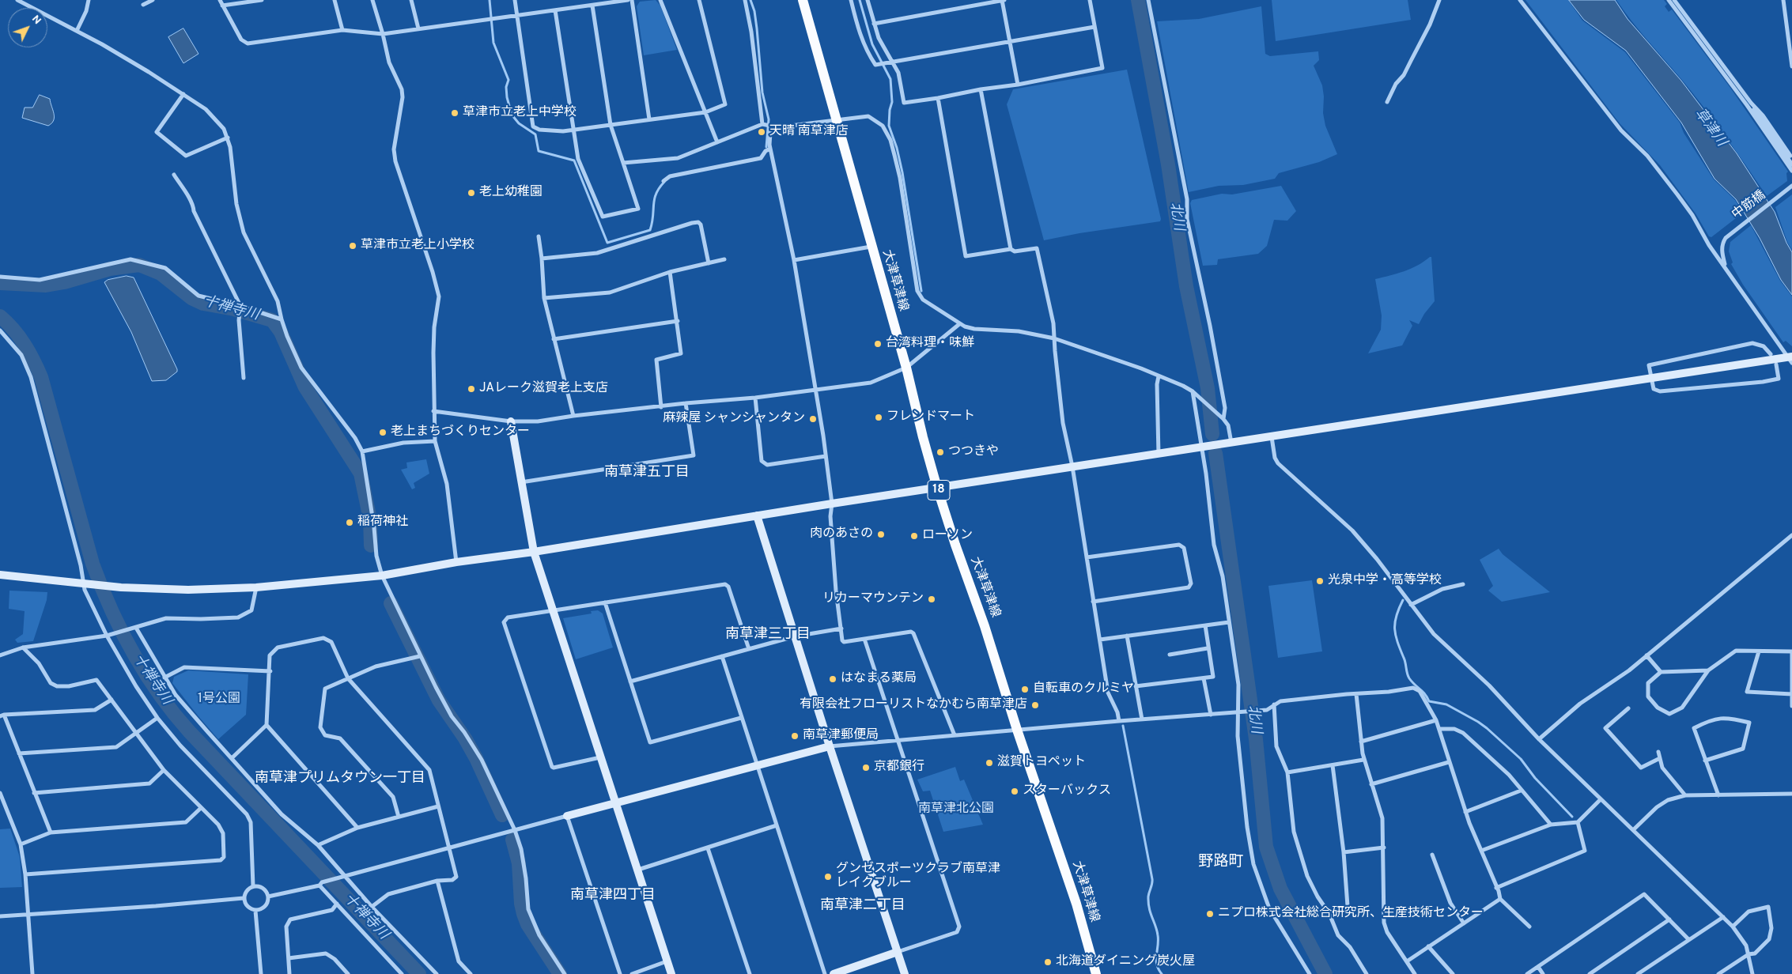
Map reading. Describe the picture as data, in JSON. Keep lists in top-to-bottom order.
{
  "streets": {
    "main road": ["大津草津線", "18"],
    "street": ["中筋橋"]
  },
  "districts": [
    "南草津五丁目",
    "南草津三丁目",
    "南草津プリムタウン一丁目",
    "野路町",
    "南草津四丁目",
    "南草津二丁目"
  ],
  "water": ["草津川", "北川", "十禅寺川"],
  "parks": ["1号公園", "南草津北公園"],
  "places": [
    "草津市立老上中学校",
    "天晴 南草津店",
    "老上幼稚園",
    "草津市立老上小学校",
    "台湾料理・味鮮",
    "JAレーク滋賀老上支店",
    "フレンドマート",
    "麻辣屋 シャンシャンタン",
    "老上まちづくりセンター",
    "つつきや",
    "稲荷神社",
    "肉のあさの",
    "ローソン",
    "光泉中学・高等学校",
    "リカーマウンテン",
    "はなまる薬局",
    "自転車のクルミヤ",
    "有限会社フローリストなかむら南草津店",
    "南草津郵便局",
    "滋賀トヨペット",
    "京都銀行",
    "スターバックス",
    "グンゼスポーツクラブ南草津 レイクブルー",
    "ニプロ株式会社総合研究所、生産技術センター",
    "北海道ダイニング炭火屋"
  ],
  "north": "top right"
}
